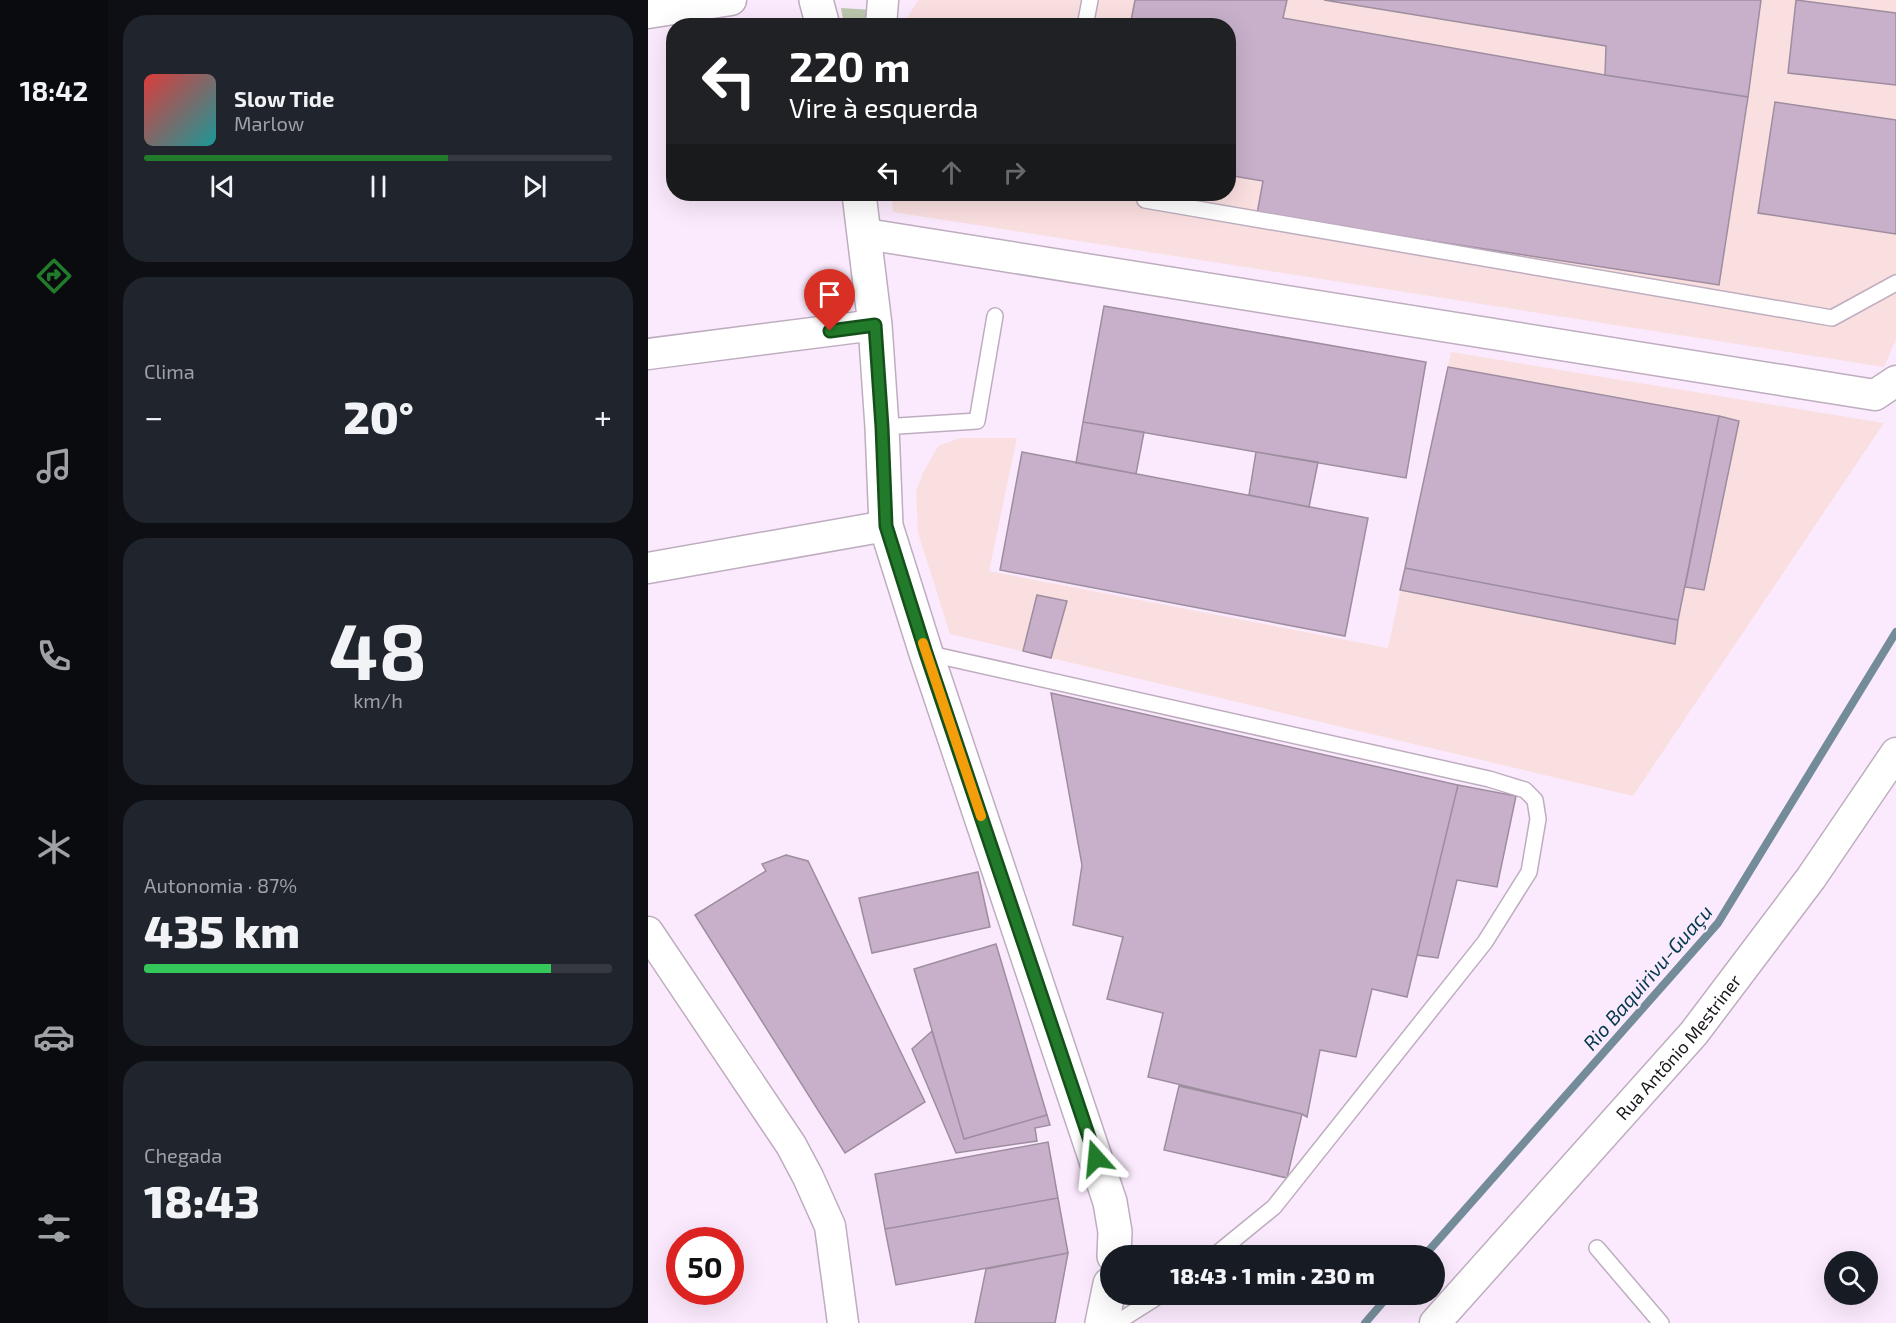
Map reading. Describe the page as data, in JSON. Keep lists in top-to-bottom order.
{
  "streets": {
    "street": ["Rua Antônio Mestriner"]
  },
  "water": ["Rio Baquirivu-Guaçu"],
  "page": {
    "tabs": "18:42",
    "turn": ["220 m", "Vire à esquerda"],
    "song": ["Slow Tide", "Marlow"],
    "tile": [
      "Clima",
      ["48", "km/h"],
      ["Autonomia · 87%", "435 km"],
      ["Chegada", "18:43"]
    ],
    "heat": ["−", "20°", "+"],
    "limit": "50",
    "trip": "18:43 · 1 min · 230 m"
  }
}
